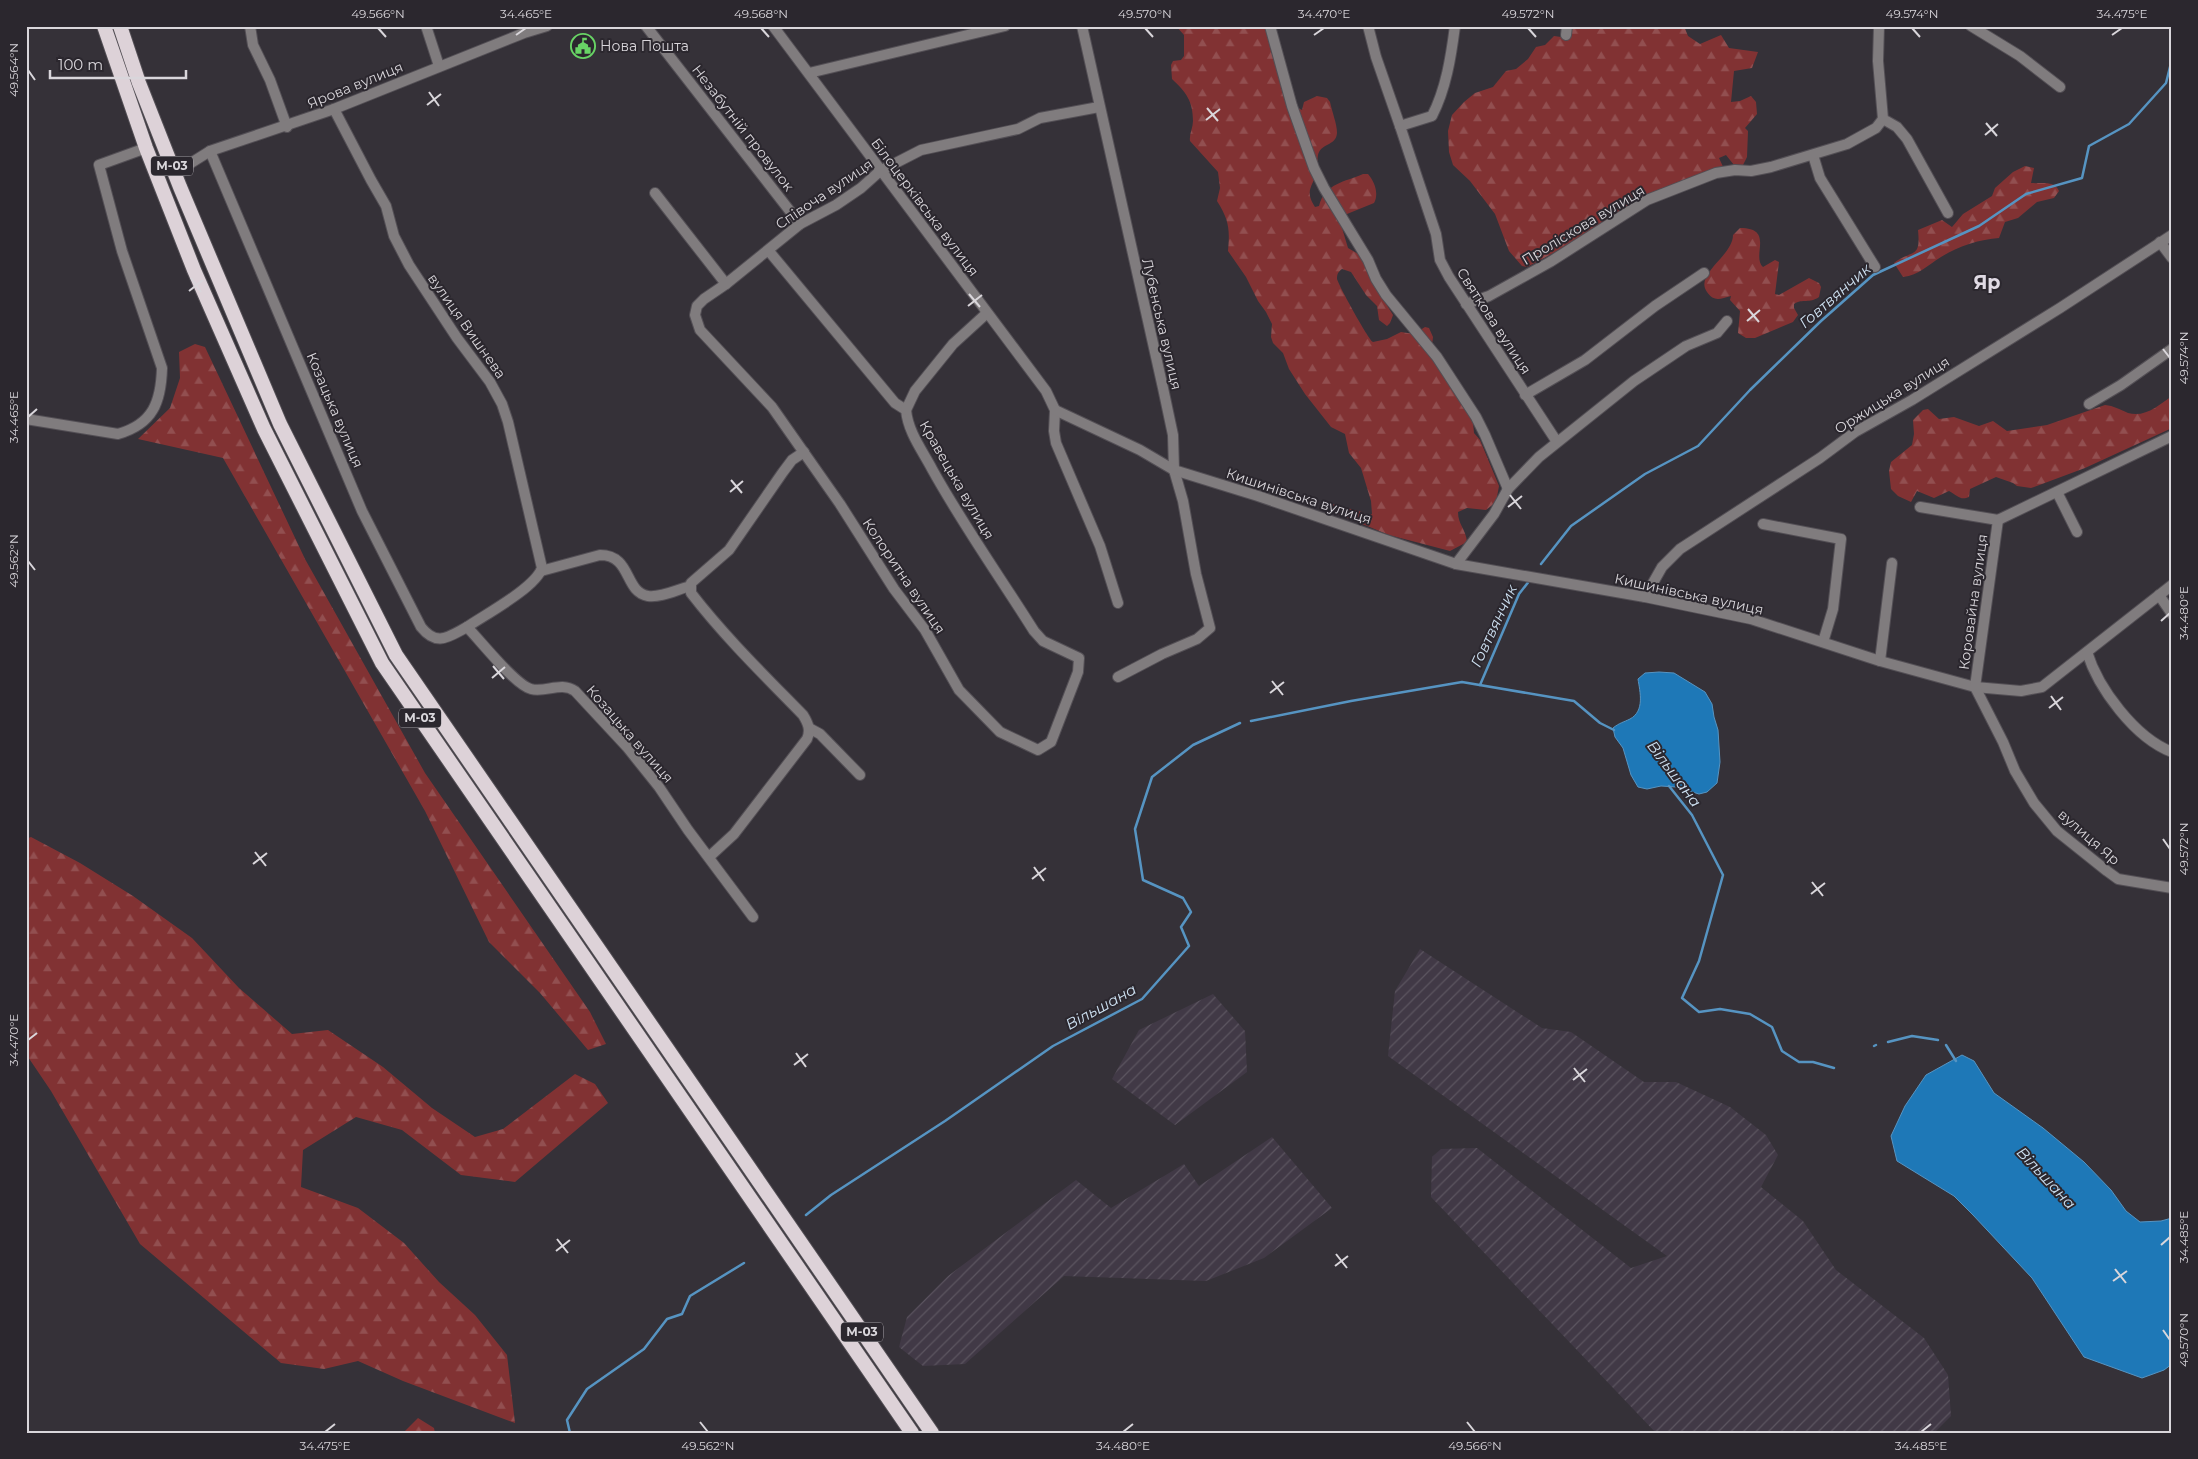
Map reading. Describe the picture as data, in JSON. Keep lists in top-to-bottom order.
{
  "streets": {
    "highway": ["М-03"],
    "street": [
      "Ярова вулиця",
      "Незабутній провулок",
      "Співоча вулиця",
      "Білоцерківська вулиця",
      "Проліскова вулиця",
      "Святкова вулиця",
      "Лубенська вулиця",
      "вулиця Вишнева",
      "Оржицька вулиця",
      "Козацька вулиця",
      "Кравецька вулиця",
      "Кишинівська вулиця",
      "Колоритна вулиця",
      "Коровайна вулиця",
      "вулиця Яр"
    ]
  },
  "crossings": [
    ["Ярова вулиця", "М-03"],
    ["Ярова вулиця", "вулиця Вишнева"],
    ["Ярова вулиця", "Козацька вулиця"],
    ["Незабутній провулок", "Співоча вулиця"],
    ["Співоча вулиця", "Білоцерківська вулиця"],
    ["Співоча вулиця", "Лубенська вулиця"],
    ["Співоча вулиця", "Кравецька вулиця"],
    ["Співоча вулиця", "Колоритна вулиця"],
    ["Білоцерківська вулиця", "Кишинівська вулиця"],
    ["Проліскова вулиця", "Святкова вулиця"],
    ["Лубенська вулиця", "Кишинівська вулиця"],
    ["вулиця Вишнева", "Козацька вулиця"],
    ["Оржицька вулиця", "Кишинівська вулиця"],
    ["Кравецька вулиця", "Колоритна вулиця"],
    ["Кишинівська вулиця", "Коровайна вулиця"],
    ["Кишинівська вулиця", "вулиця Яр"],
    ["Коровайна вулиця", "вулиця Яр"]
  ],
  "districts": ["Яр"],
  "water": ["Говтвянчик", "Вільшана"],
  "places": {
    "public building": ["Нова Пошта"]
  },
  "scale_bar": "100 m",
  "coordinates": [
    "49.566°N",
    "34.465°E",
    "49.568°N",
    "49.570°N",
    "34.470°E",
    "49.572°N",
    "49.574°N",
    "34.475°E",
    "49.564°N",
    "49.562°N",
    "34.480°E",
    "34.485°E"
  ]
}
